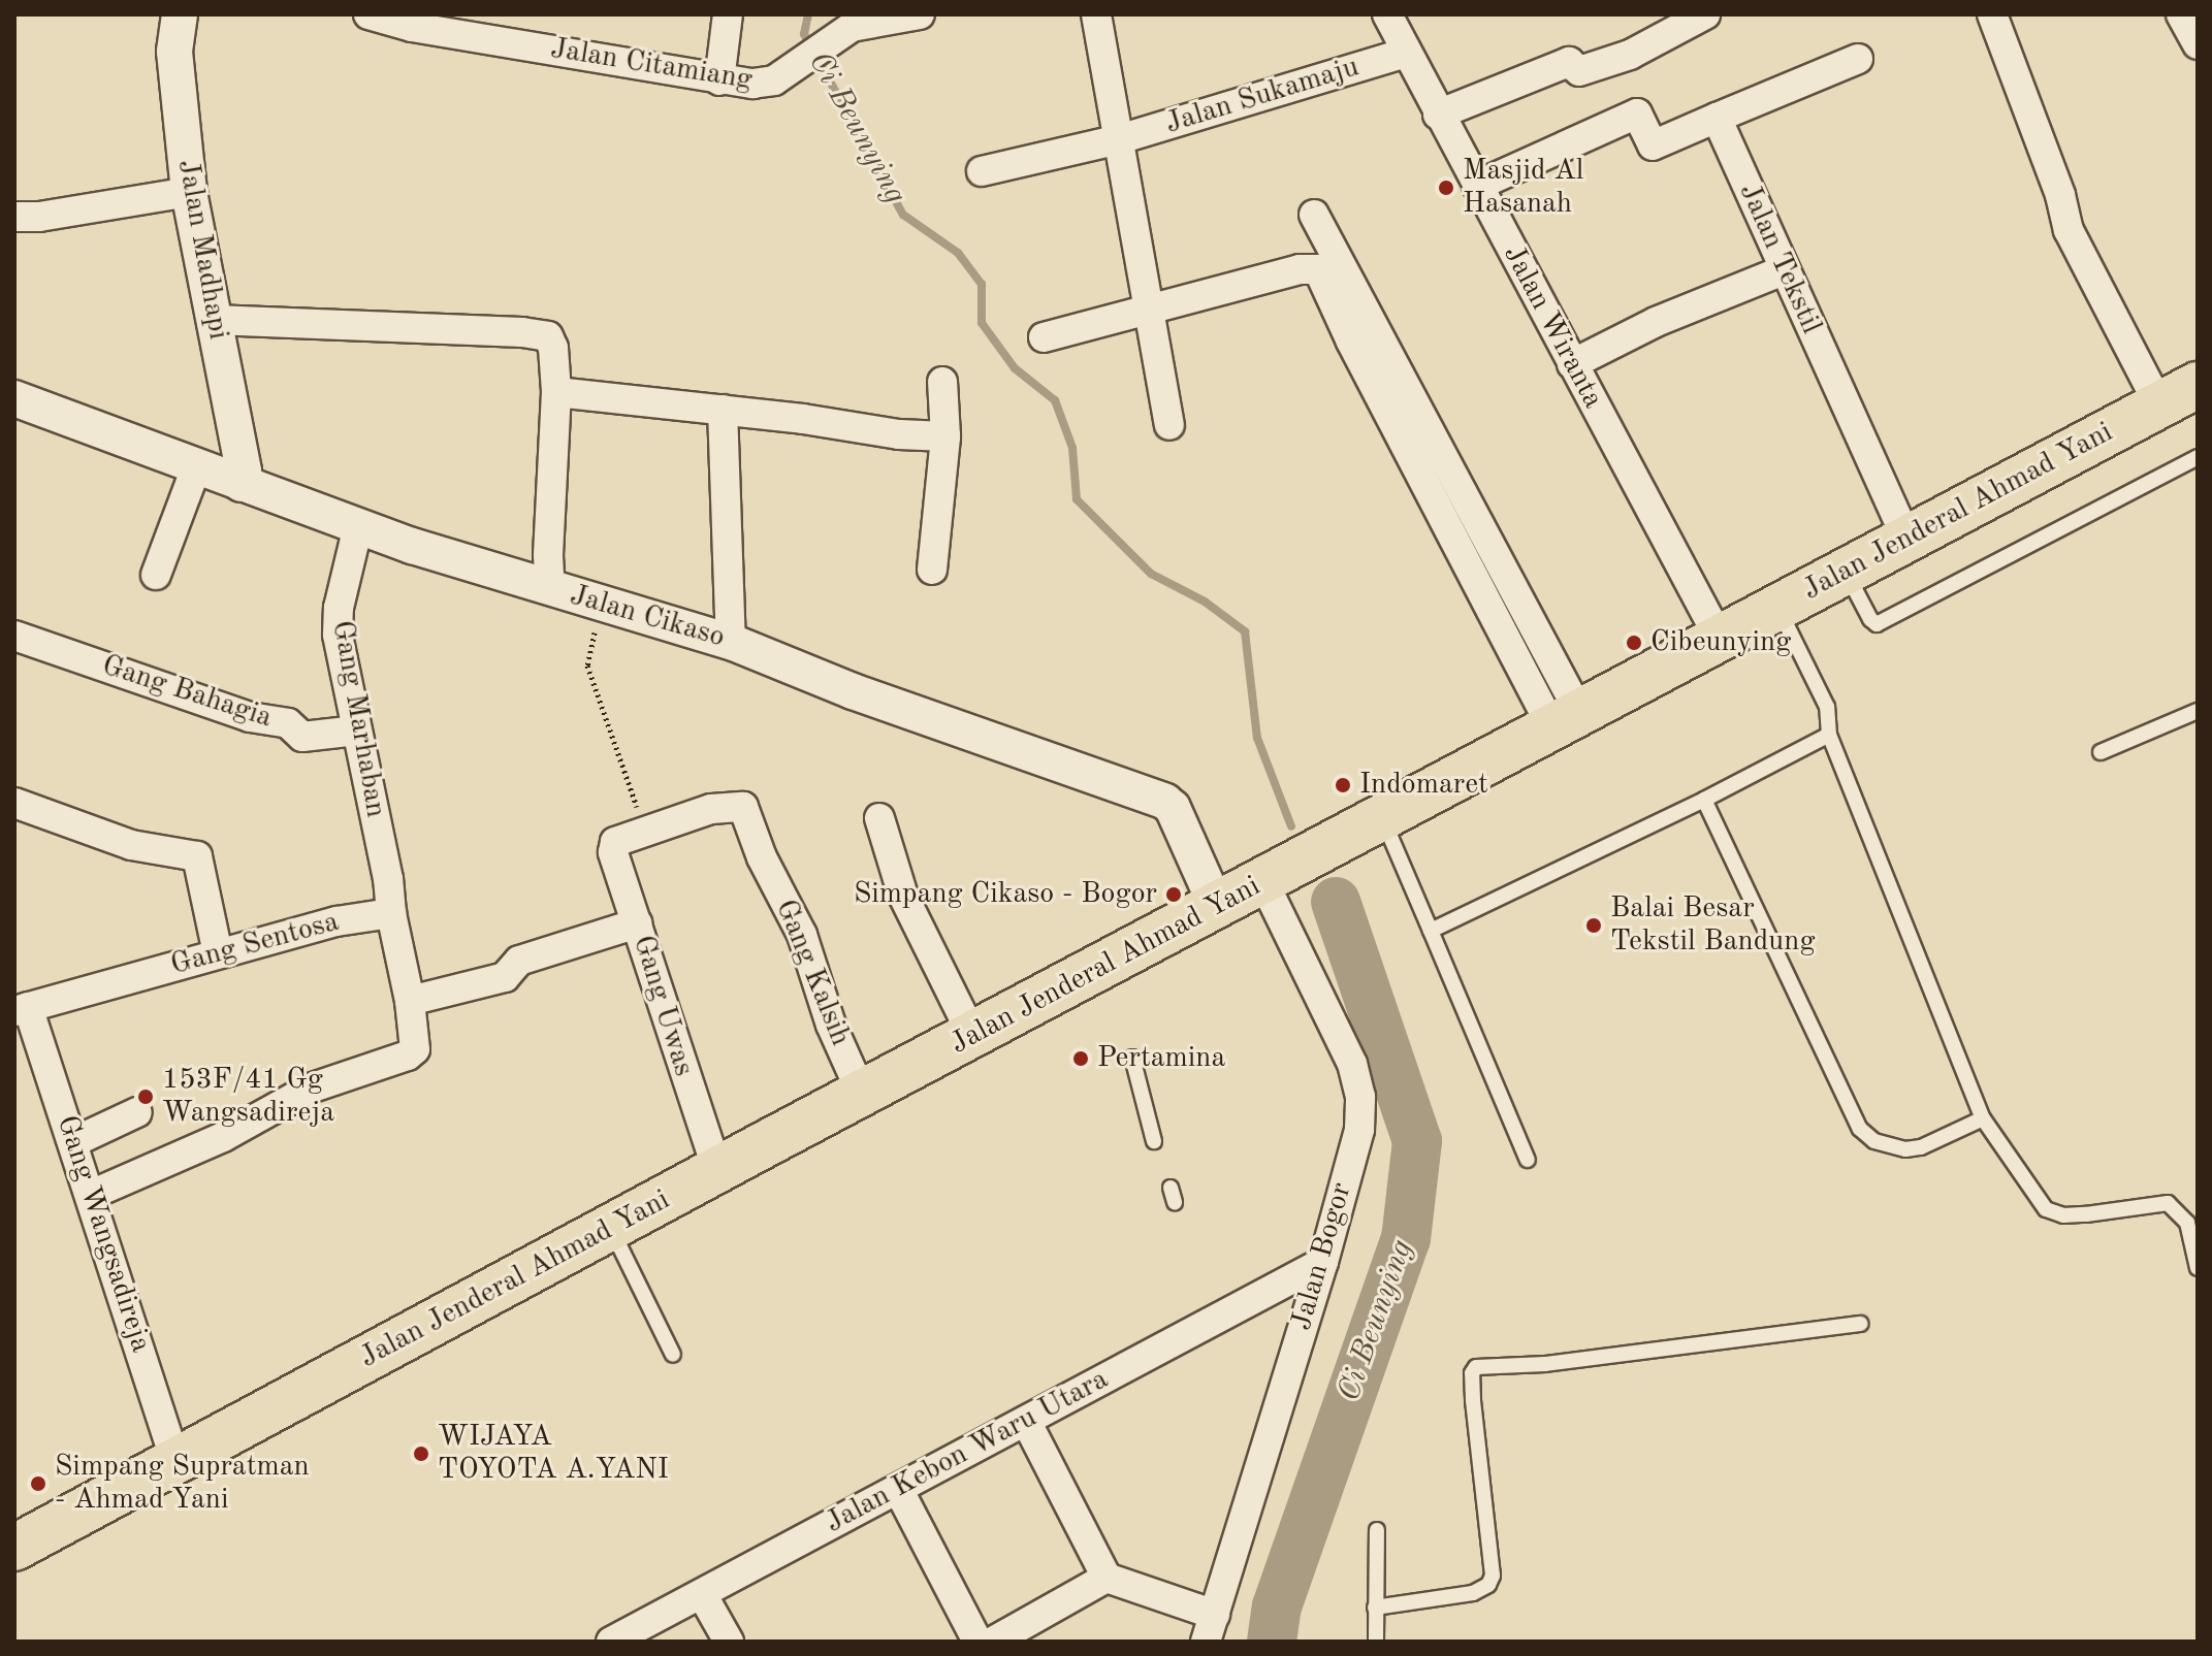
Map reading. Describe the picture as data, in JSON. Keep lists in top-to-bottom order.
{
  "streets": {
    "main road": ["Jalan Jenderal Ahmad Yani"],
    "street": [
      "Jalan Citamiang",
      "Jalan Sukamaju",
      "Jalan Madhapi",
      "Jalan Tekstil",
      "Jalan Wiranta",
      "Jalan Cikaso",
      "Gang Bahagia",
      "Gang Marhaban",
      "Gang Sentosa",
      "Gang Kalsih",
      "Gang Uwas",
      "Gang Wangsadireja",
      "Jalan Bogor",
      "Jalan Kebon Waru Utara"
    ]
  },
  "crossings": [
    ["Jalan Sukamaju", "Jalan Wiranta"],
    ["Jalan Madhapi", "Jalan Cikaso"],
    ["Jalan Tekstil", "Jalan Jenderal Ahmad Yani"],
    ["Jalan Wiranta", "Jalan Jenderal Ahmad Yani"],
    ["Jalan Jenderal Ahmad Yani", "Jalan Cikaso"],
    ["Jalan Jenderal Ahmad Yani", "Gang Kalsih"],
    ["Jalan Jenderal Ahmad Yani", "Gang Uwas"],
    ["Jalan Jenderal Ahmad Yani", "Gang Wangsadireja"],
    ["Jalan Jenderal Ahmad Yani", "Jalan Bogor"],
    ["Jalan Cikaso", "Gang Marhaban"],
    ["Gang Bahagia", "Gang Marhaban"],
    ["Gang Marhaban", "Gang Sentosa"],
    ["Gang Sentosa", "Gang Wangsadireja"],
    ["Gang Kalsih", "Gang Uwas"],
    ["Jalan Bogor", "Jalan Kebon Waru Utara"]
  ],
  "water": ["Ci Beunying"],
  "places": [
    "Masjid Al Hasanah",
    "Cibeunying",
    "Indomaret",
    "Simpang Cikaso - Bogor",
    "Balai Besar Tekstil Bandung",
    "Pertamina",
    "153F/41 Gg Wangsadireja",
    "WIJAYA TOYOTA A.YANI",
    "Simpang Supratman - Ahmad Yani"
  ]
}
